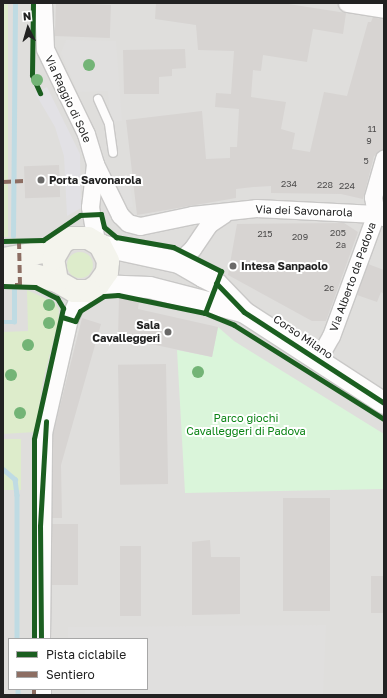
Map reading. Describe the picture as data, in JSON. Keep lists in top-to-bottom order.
{
  "streets": {
    "street": [
      "Via Raggio di Sole",
      "Via dei Savonarola",
      "Via Alberto da Padova",
      "Corso Milano"
    ]
  },
  "crossings": [
    ["Via Raggio di Sole", "Via dei Savonarola"],
    ["Via Raggio di Sole", "Corso Milano"],
    ["Via dei Savonarola", "Via Alberto da Padova"],
    ["Via dei Savonarola", "Corso Milano"],
    ["Via Alberto da Padova", "Corso Milano"]
  ],
  "parks": ["Parco giochi Cavalleggeri di Padova"],
  "places": ["Porta Savonarola", "Intesa Sanpaolo", "Sala Cavalleggeri"],
  "house_numbers": [
    "11",
    "9",
    "5",
    "234",
    "228",
    "224",
    "205",
    "215",
    "209",
    "2a",
    "2c"
  ],
  "legend": ["Pista ciclabile", "Sentiero"],
  "north": "top"
}
